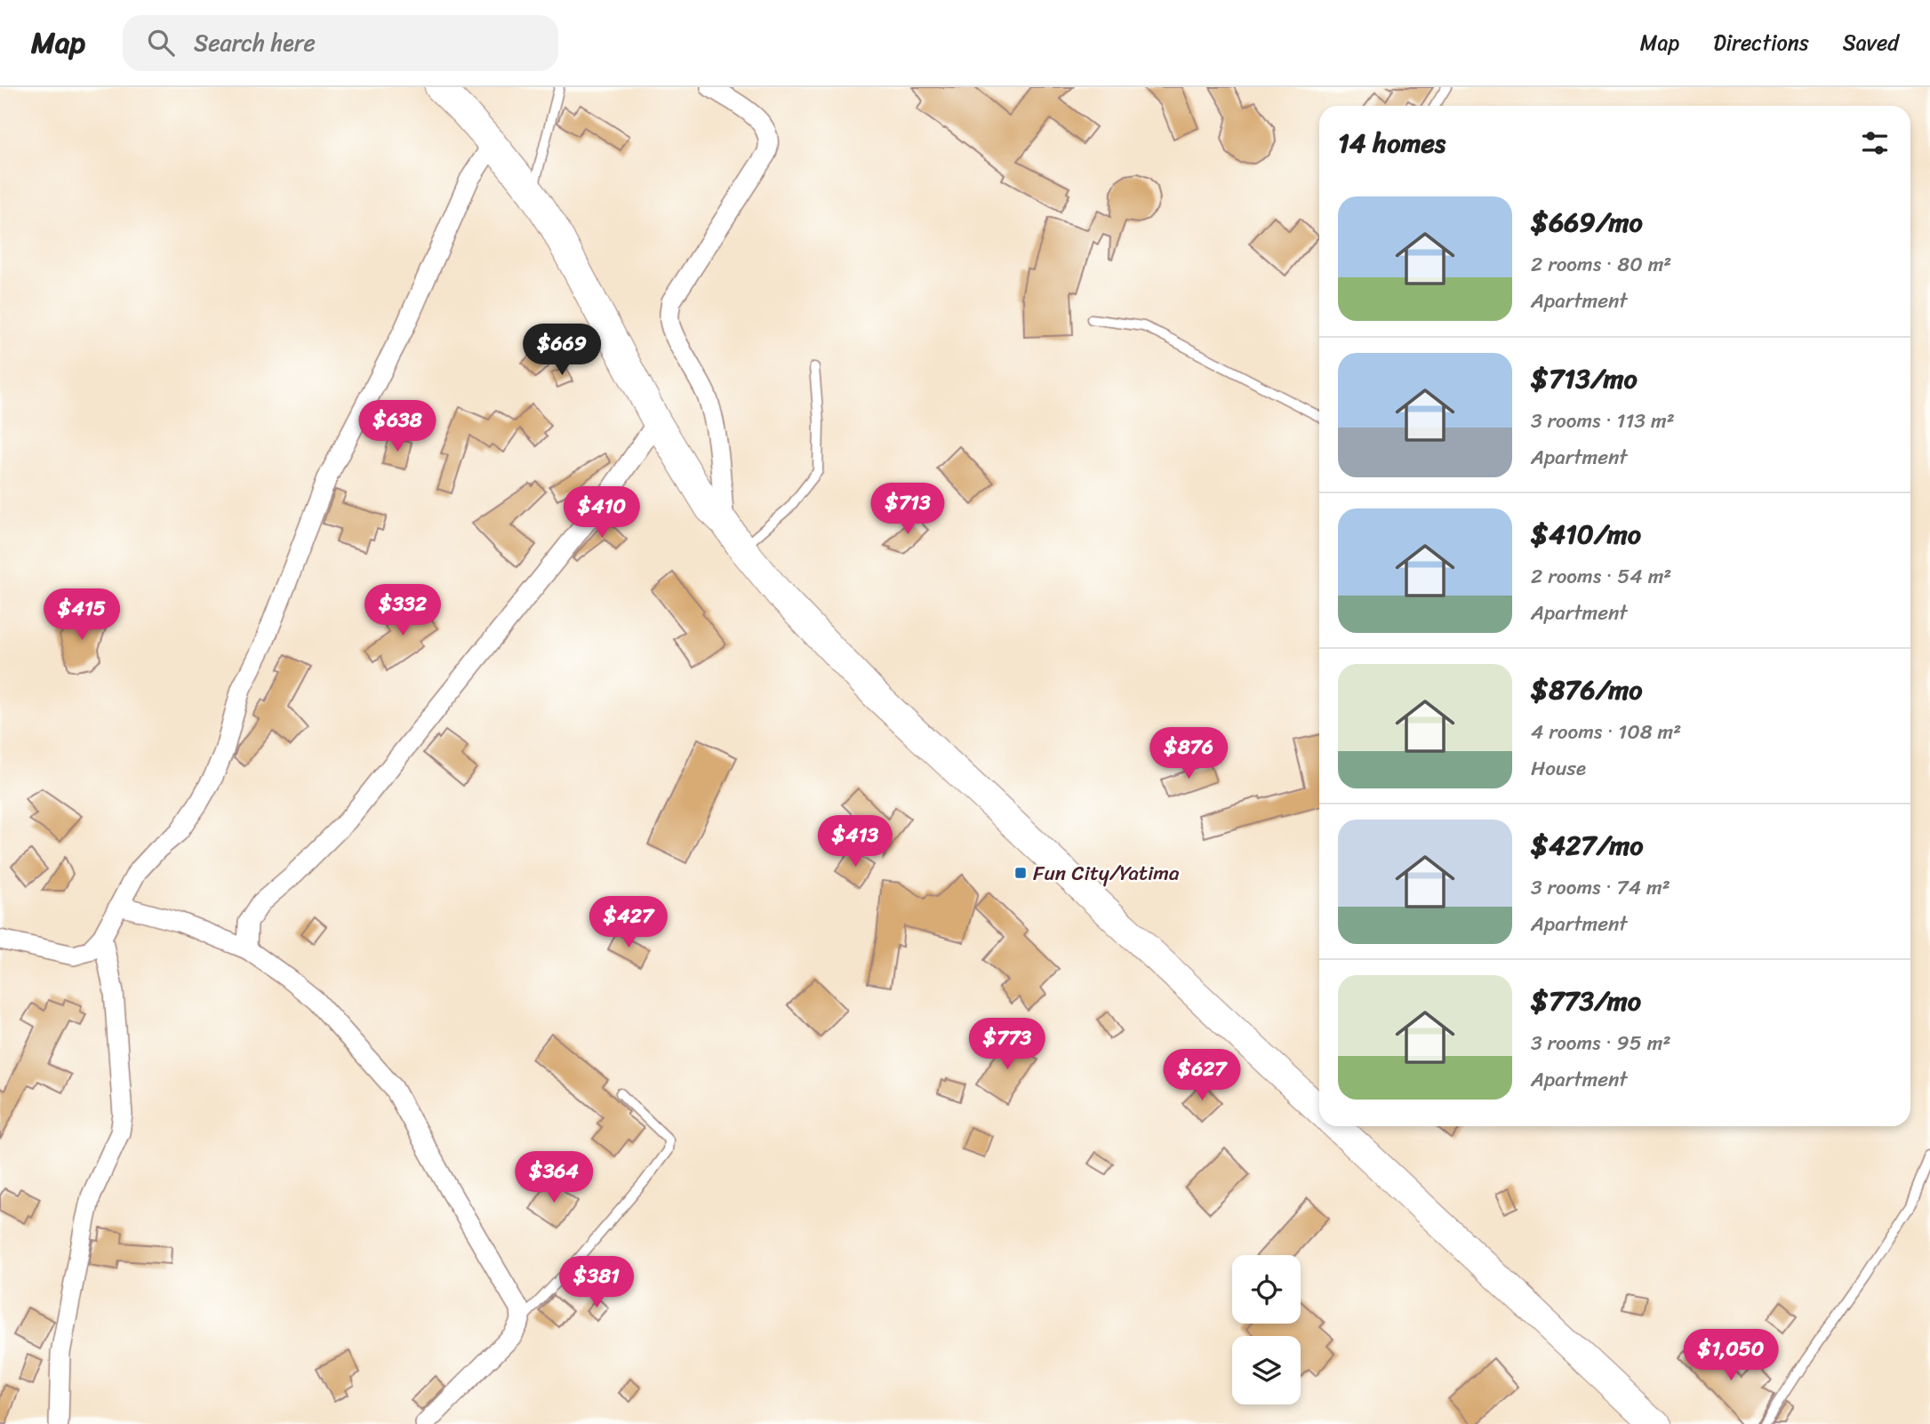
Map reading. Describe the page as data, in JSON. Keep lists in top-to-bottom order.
{
  "places": {
    "transit": ["Fun City/Yatima"]
  },
  "page": {
    "header": "Map",
    "search": "Search here",
    "nav": ["Map", "Directions", "Saved"],
    "heading": "14 homes",
    "list": [
      {
        "name": "$669/mo",
        "note": "2 rooms · 80 m² · Apartment"
      },
      {
        "name": "$713/mo",
        "note": "3 rooms · 113 m² · Apartment"
      },
      {
        "name": "$410/mo",
        "note": "2 rooms · 54 m² · Apartment"
      },
      {
        "name": "$876/mo",
        "note": "4 rooms · 108 m² · House"
      },
      {
        "name": "$427/mo",
        "note": "3 rooms · 74 m² · Apartment"
      },
      {
        "name": "$773/mo",
        "note": "3 rooms · 95 m² · Apartment"
      }
    ],
    "price": [
      "$669",
      "$638",
      "$713",
      "$410",
      "$332",
      "$415",
      "$876",
      "$413",
      "$427",
      "$773",
      "$627",
      "$364",
      "$381",
      "$1,050"
    ]
  }
}
